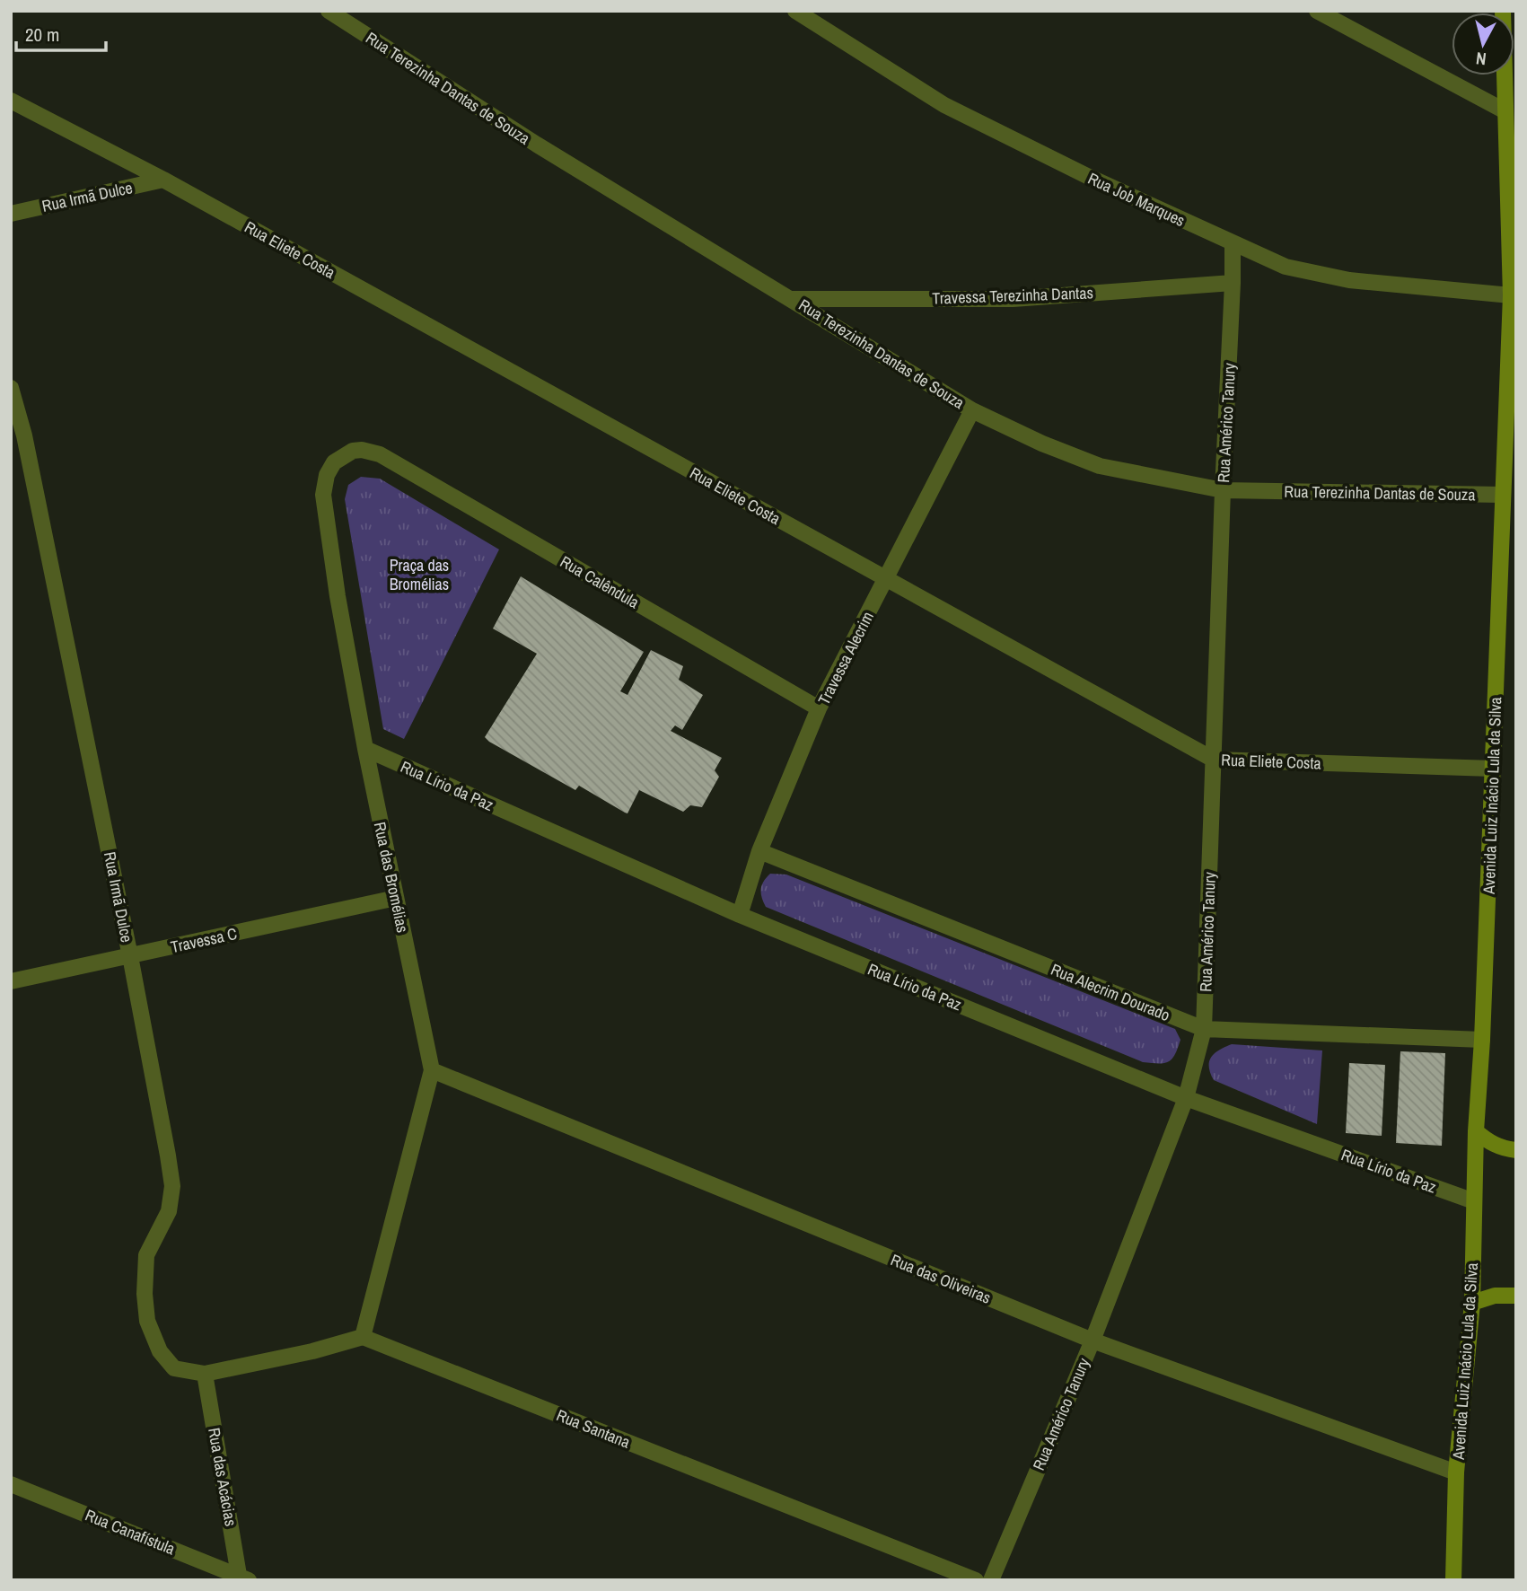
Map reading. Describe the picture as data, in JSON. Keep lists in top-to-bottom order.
{
  "streets": {
    "street": [
      "Rua Terezinha Dantas de Souza",
      "Rua Irmã Dulce",
      "Rua Job Marques",
      "Rua Eliete Costa",
      "Travessa Terezinha Dantas",
      "Rua Américo Tanury",
      "Rua Calêndula",
      "Travessa Alecrim",
      "Rua Lírio da Paz",
      "Avenida Luiz Inácio Lula da Silva",
      "Rua das Bromélias",
      "Travessa C",
      "Rua Alecrim Dourado",
      "Rua das Oliveiras",
      "Rua Santana",
      "Rua das Acácias",
      "Rua Canafístula"
    ]
  },
  "crossings": [
    ["Rua Terezinha Dantas de Souza", "Travessa Terezinha Dantas"],
    ["Rua Terezinha Dantas de Souza", "Rua Américo Tanury"],
    ["Rua Terezinha Dantas de Souza", "Travessa Alecrim"],
    ["Rua Terezinha Dantas de Souza", "Avenida Luiz Inácio Lula da Silva"],
    ["Rua Irmã Dulce", "Rua Eliete Costa"],
    ["Rua Irmã Dulce", "Travessa C"],
    ["Rua Irmã Dulce", "Rua das Acácias"],
    ["Rua Job Marques", "Rua Américo Tanury"],
    ["Rua Job Marques", "Avenida Luiz Inácio Lula da Silva"],
    ["Rua Eliete Costa", "Rua Américo Tanury"],
    ["Rua Eliete Costa", "Travessa Alecrim"],
    ["Rua Eliete Costa", "Avenida Luiz Inácio Lula da Silva"],
    ["Travessa Terezinha Dantas", "Rua Américo Tanury"],
    ["Rua Américo Tanury", "Rua Lírio da Paz"],
    ["Rua Américo Tanury", "Rua Alecrim Dourado"],
    ["Rua Américo Tanury", "Rua das Oliveiras"],
    ["Rua Calêndula", "Travessa Alecrim"],
    ["Rua Calêndula", "Rua das Bromélias"],
    ["Travessa Alecrim", "Rua Lírio da Paz"],
    ["Travessa Alecrim", "Rua Alecrim Dourado"],
    ["Rua Lírio da Paz", "Avenida Luiz Inácio Lula da Silva"],
    ["Rua Lírio da Paz", "Rua das Bromélias"],
    ["Avenida Luiz Inácio Lula da Silva", "Rua Alecrim Dourado"],
    ["Avenida Luiz Inácio Lula da Silva", "Rua das Oliveiras"],
    ["Rua das Bromélias", "Travessa C"],
    ["Rua das Bromélias", "Rua das Oliveiras"],
    ["Rua das Bromélias", "Rua Santana"],
    ["Rua das Acácias", "Rua Canafístula"]
  ],
  "parks": ["Praça das Bromélias"],
  "scale_bar": "20 m",
  "north": "bottom"
}
